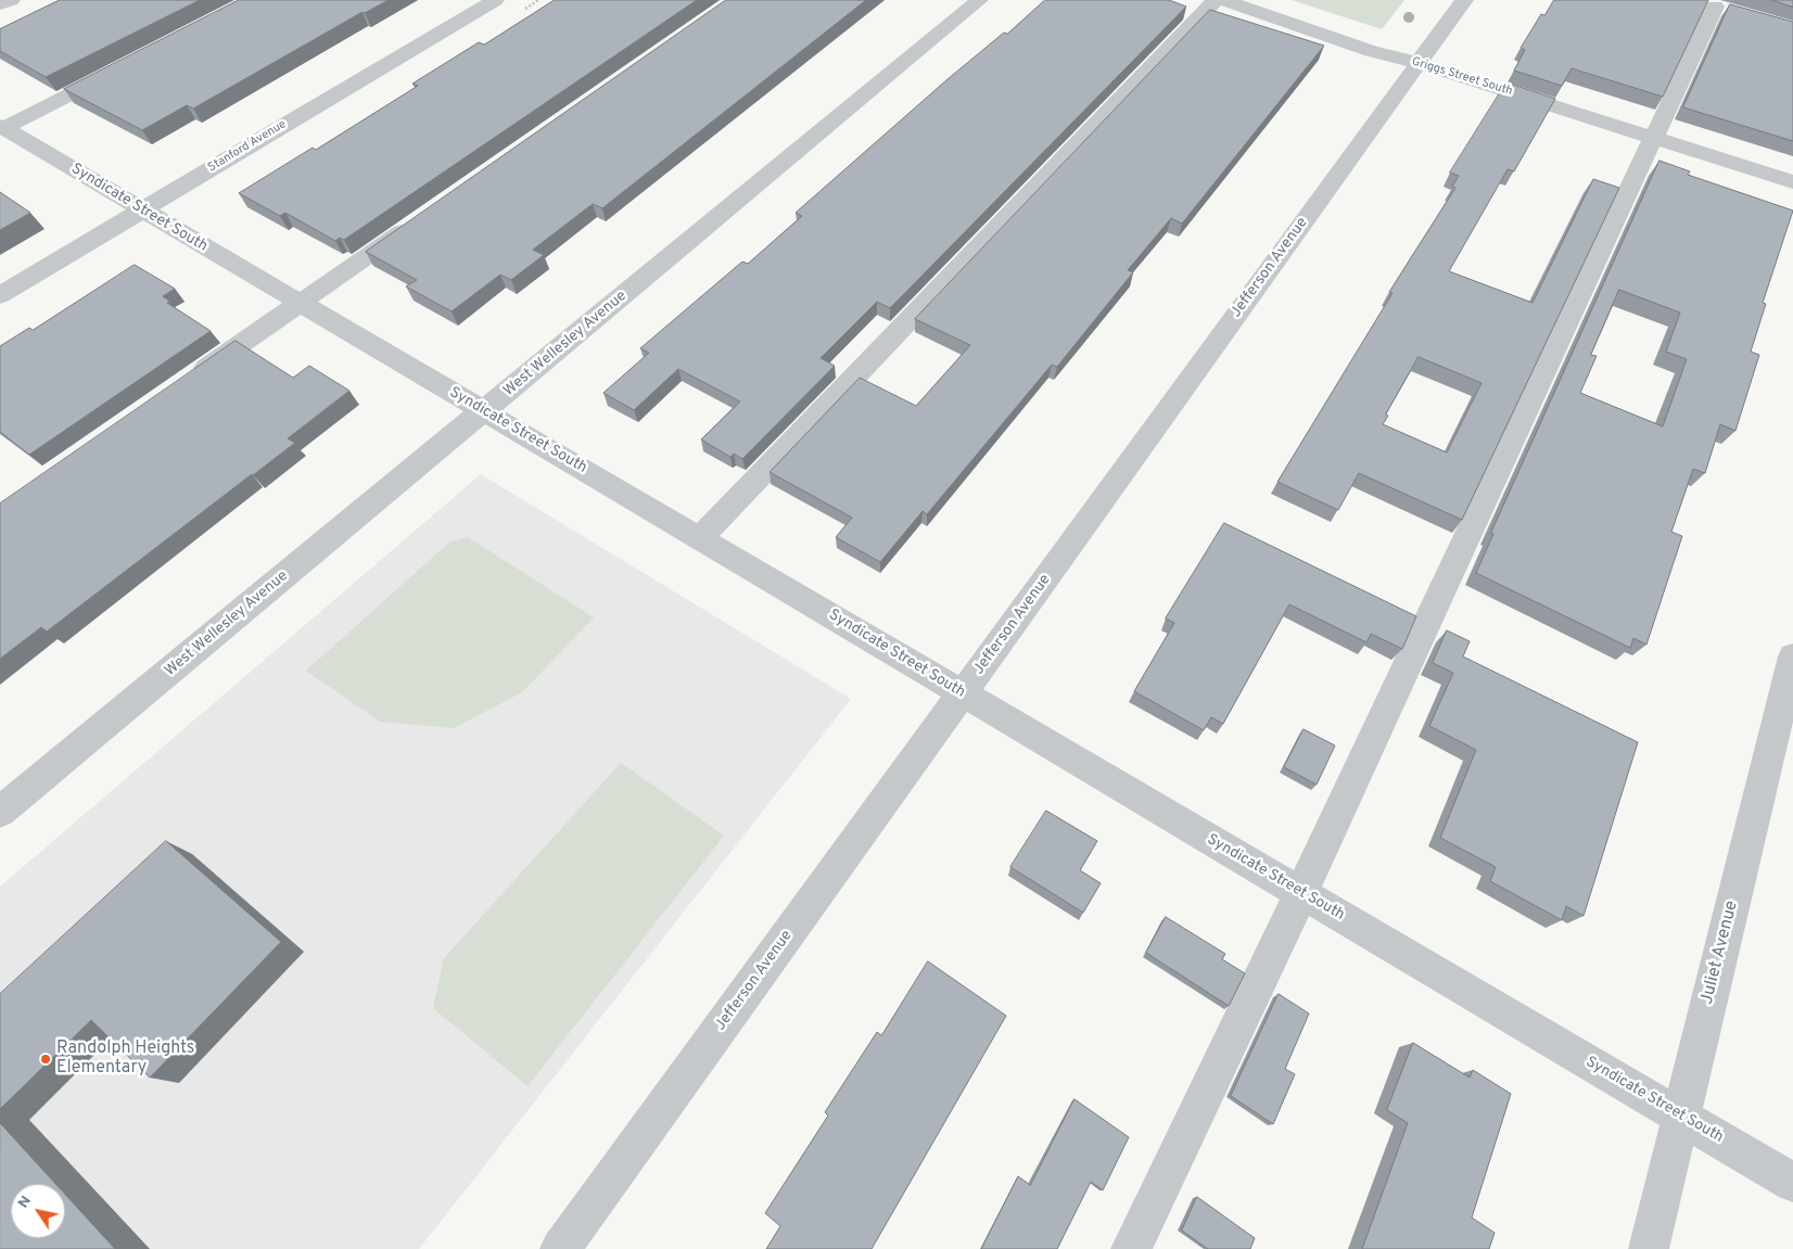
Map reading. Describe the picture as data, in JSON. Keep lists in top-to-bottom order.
{
  "streets": {
    "street": [
      "Griggs Street South",
      "Stanford Avenue",
      "Syndicate Street South",
      "Jefferson Avenue",
      "West Wellesley Avenue",
      "Juliet Avenue"
    ]
  },
  "crossings": [
    ["Griggs Street South", "Jefferson Avenue"],
    ["Stanford Avenue", "Syndicate Street South"],
    ["Syndicate Street South", "Jefferson Avenue"],
    ["Syndicate Street South", "West Wellesley Avenue"],
    ["Syndicate Street South", "Juliet Avenue"]
  ],
  "places": ["Randolph Heights Elementary"],
  "north": "top left"
}
